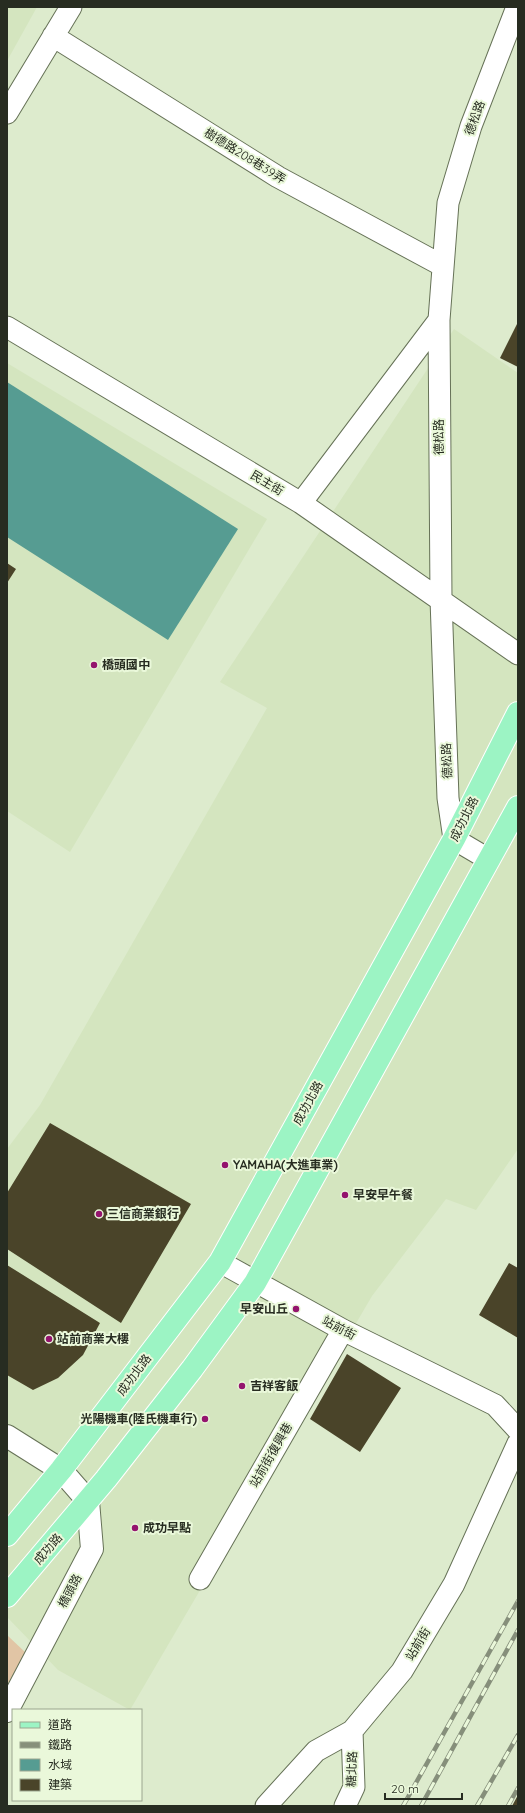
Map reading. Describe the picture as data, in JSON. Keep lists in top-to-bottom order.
{
  "streets": {
    "main road": ["成功北路", "成功路"],
    "street": [
      "德松路",
      "樹德路208巷39弄",
      "民主街",
      "站前街",
      "站前街復興巷",
      "橋頭路",
      "糖北路"
    ]
  },
  "crossings": [
    ["德松路", "樹德路208巷39弄"],
    ["德松路", "民主街"],
    ["德松路", "成功北路"],
    ["成功北路", "站前街"],
    ["站前街", "站前街復興巷"],
    ["站前街", "糖北路"],
    ["成功路", "橋頭路"]
  ],
  "places": [
    "橋頭國中",
    "YAMAHA(大進車業)",
    "早安早午餐",
    "三信商業銀行",
    "早安山丘",
    "站前商業大樓",
    "吉祥客飯",
    "光陽機車(陸氏機車行)",
    "成功早點"
  ],
  "legend": [
    "道路",
    "鐵路",
    "水域",
    "建築"
  ],
  "scale_bar": "20 m"
}
